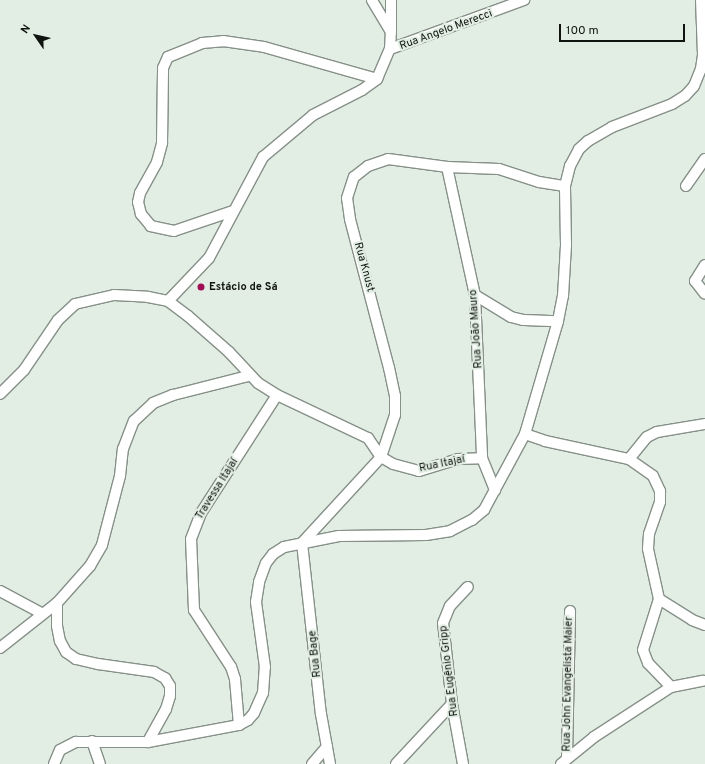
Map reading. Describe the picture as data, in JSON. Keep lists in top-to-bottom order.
{
  "streets": {
    "street": [
      "Rua Angelo Merecci",
      "Rua Knust",
      "Rua João Mauro",
      "Rua Itajaí",
      "Travessa Itajaí",
      "Rua Bage",
      "Rua Eugênio Gripp",
      "Rua John Evangelista Maier"
    ]
  },
  "crossings": [
    ["Rua Knust", "Rua João Mauro"],
    ["Rua Knust", "Rua Itajaí"],
    ["Rua Knust", "Rua Bage"],
    ["Rua João Mauro", "Rua Itajaí"]
  ],
  "places": ["Estácio de Sá"],
  "scale_bar": "100 m",
  "north": "top left"
}
